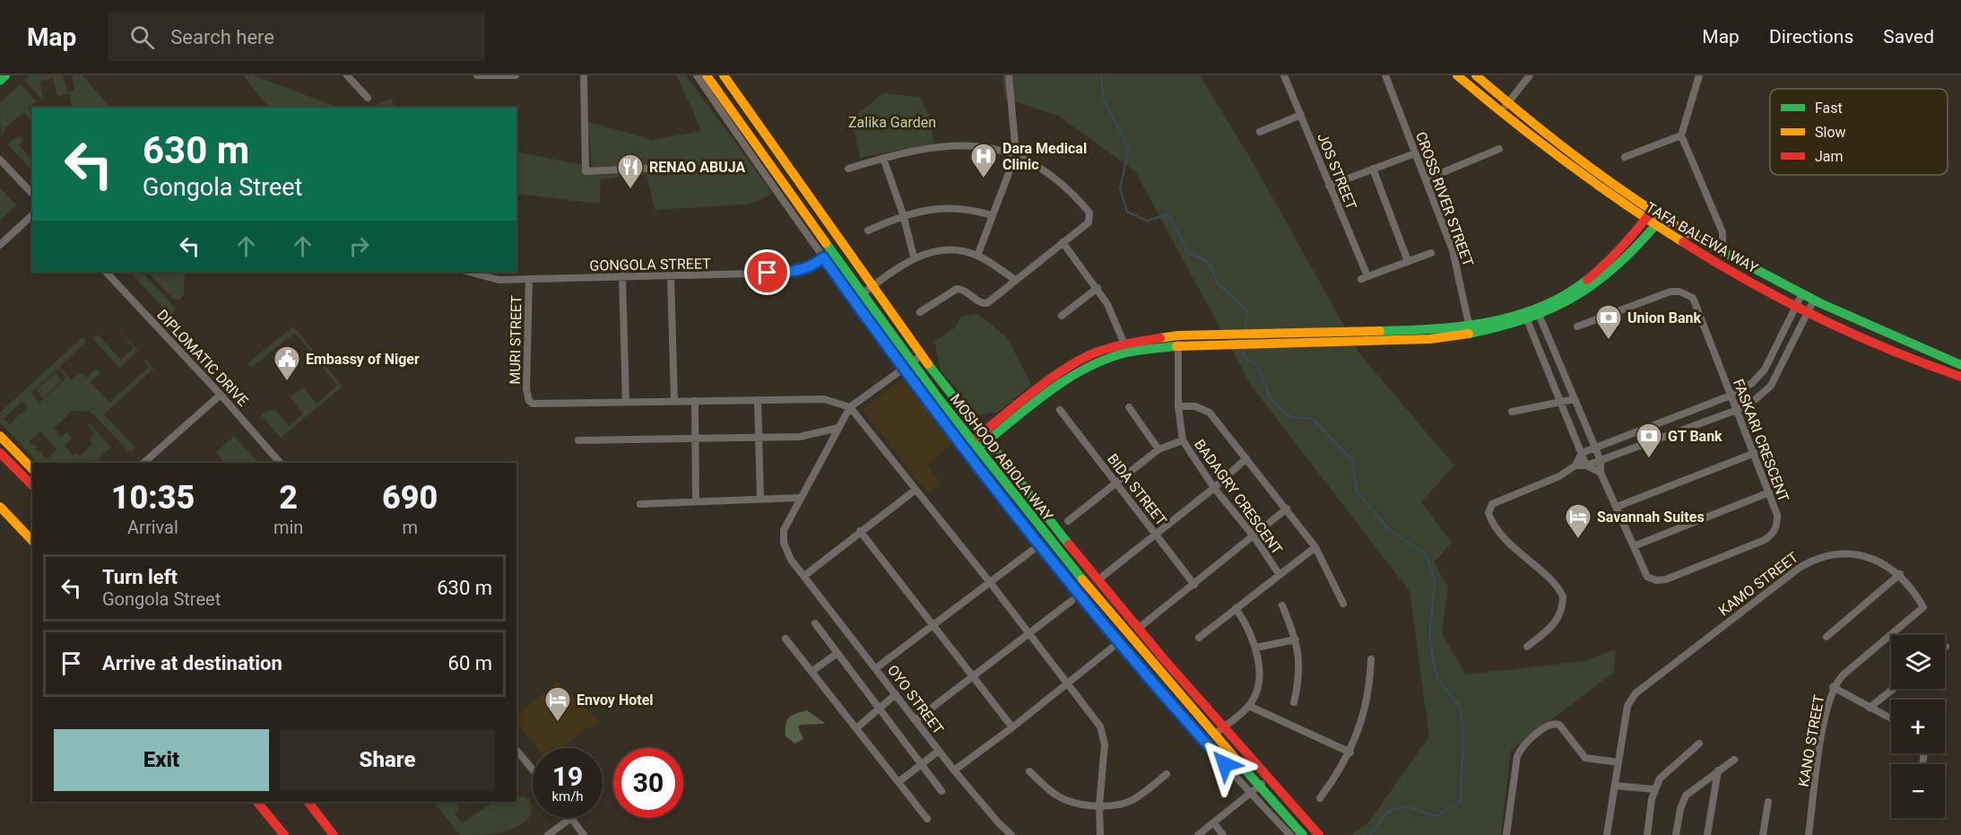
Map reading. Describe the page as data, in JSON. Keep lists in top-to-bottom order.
{
  "streets": {
    "main road": ["TAFA BALEWA WAY", "MOSHOOD ABIOLA WAY"],
    "street": [
      "JOS STREET",
      "CROSS RIVER STREET",
      "GONGOLA STREET",
      "MURI STREET",
      "DIPLOMATIC DRIVE",
      "FASKARI CRESCENT",
      "BIDA STREET",
      "BADAGRY CRESCENT",
      "KAMO STREET",
      "OYO STREET",
      "KANO STREET"
    ]
  },
  "crossings": [
    ["GONGOLA STREET", "MURI STREET"],
    ["GONGOLA STREET", "MOSHOOD ABIOLA WAY"],
    ["KAMO STREET", "KANO STREET"]
  ],
  "parks": ["Zalika Garden"],
  "places": {
    "hospital": ["Dara Medical Clinic"],
    "restaurant": ["RENAO ABUJA"],
    "bank": ["Union Bank", "GT Bank"],
    "public building": ["Embassy of Niger"],
    "hotel": ["Savannah Suites", "Envoy Hotel"]
  },
  "legend": ["Fast", "Slow", "Jam"],
  "page": {
    "header": "Map",
    "search": "Search here",
    "nav": ["Map", "Directions", "Saved"],
    "turn": ["630 m", "Gongola Street"],
    "eta": [
      "10:35",
      "Arrival",
      "2",
      "min",
      "690",
      "m"
    ],
    "list": [
      {
        "name": "Turn left",
        "note": "Gongola Street",
        "value": "630 m"
      },
      {
        "name": "Arrive at destination",
        "value": "60 m"
      }
    ],
    "map_buttons": ["+", "−"],
    "buttons": ["Exit", "Share"],
    "speed": "19 km/h",
    "limit": "30"
  }
}
